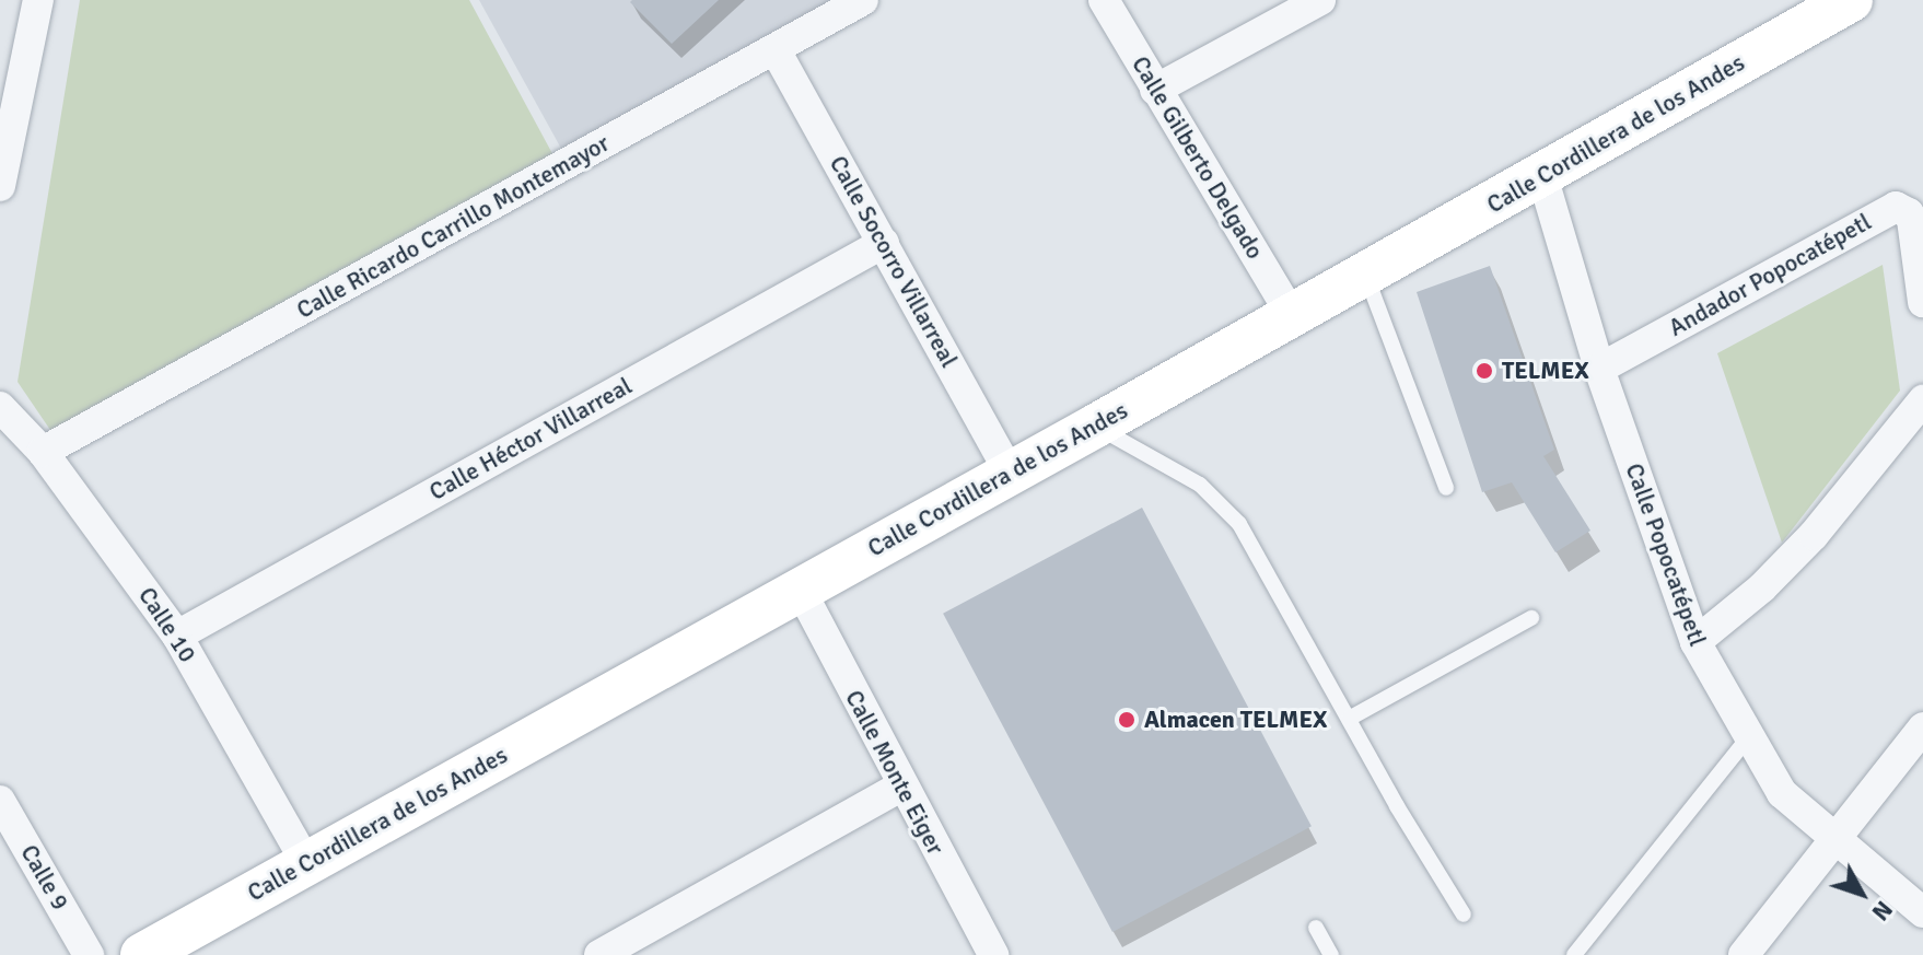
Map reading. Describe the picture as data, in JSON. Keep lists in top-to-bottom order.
{
  "streets": {
    "street": [
      "Calle Cordillera de los Andes",
      "Calle Gilberto Delgado",
      "Calle Ricardo Carrillo Montemayor",
      "Calle Socorro Villarreal",
      "Andador Popocatépetl",
      "Calle Héctor Villarreal",
      "Calle Popocatépetl",
      "Calle 10",
      "Calle Monte Eiger",
      "Calle 9"
    ]
  },
  "crossings": [
    ["Calle Cordillera de los Andes", "Calle Gilberto Delgado"],
    ["Calle Cordillera de los Andes", "Calle Socorro Villarreal"],
    ["Calle Cordillera de los Andes", "Calle Popocatépetl"],
    ["Calle Cordillera de los Andes", "Calle 10"],
    ["Calle Cordillera de los Andes", "Calle Monte Eiger"],
    ["Calle Ricardo Carrillo Montemayor", "Calle Socorro Villarreal"],
    ["Calle Ricardo Carrillo Montemayor", "Calle 10"],
    ["Calle Socorro Villarreal", "Calle Héctor Villarreal"],
    ["Andador Popocatépetl", "Calle Popocatépetl"],
    ["Calle Héctor Villarreal", "Calle 10"]
  ],
  "places": ["TELMEX", "Almacen TELMEX"],
  "north": "bottom right"
}
